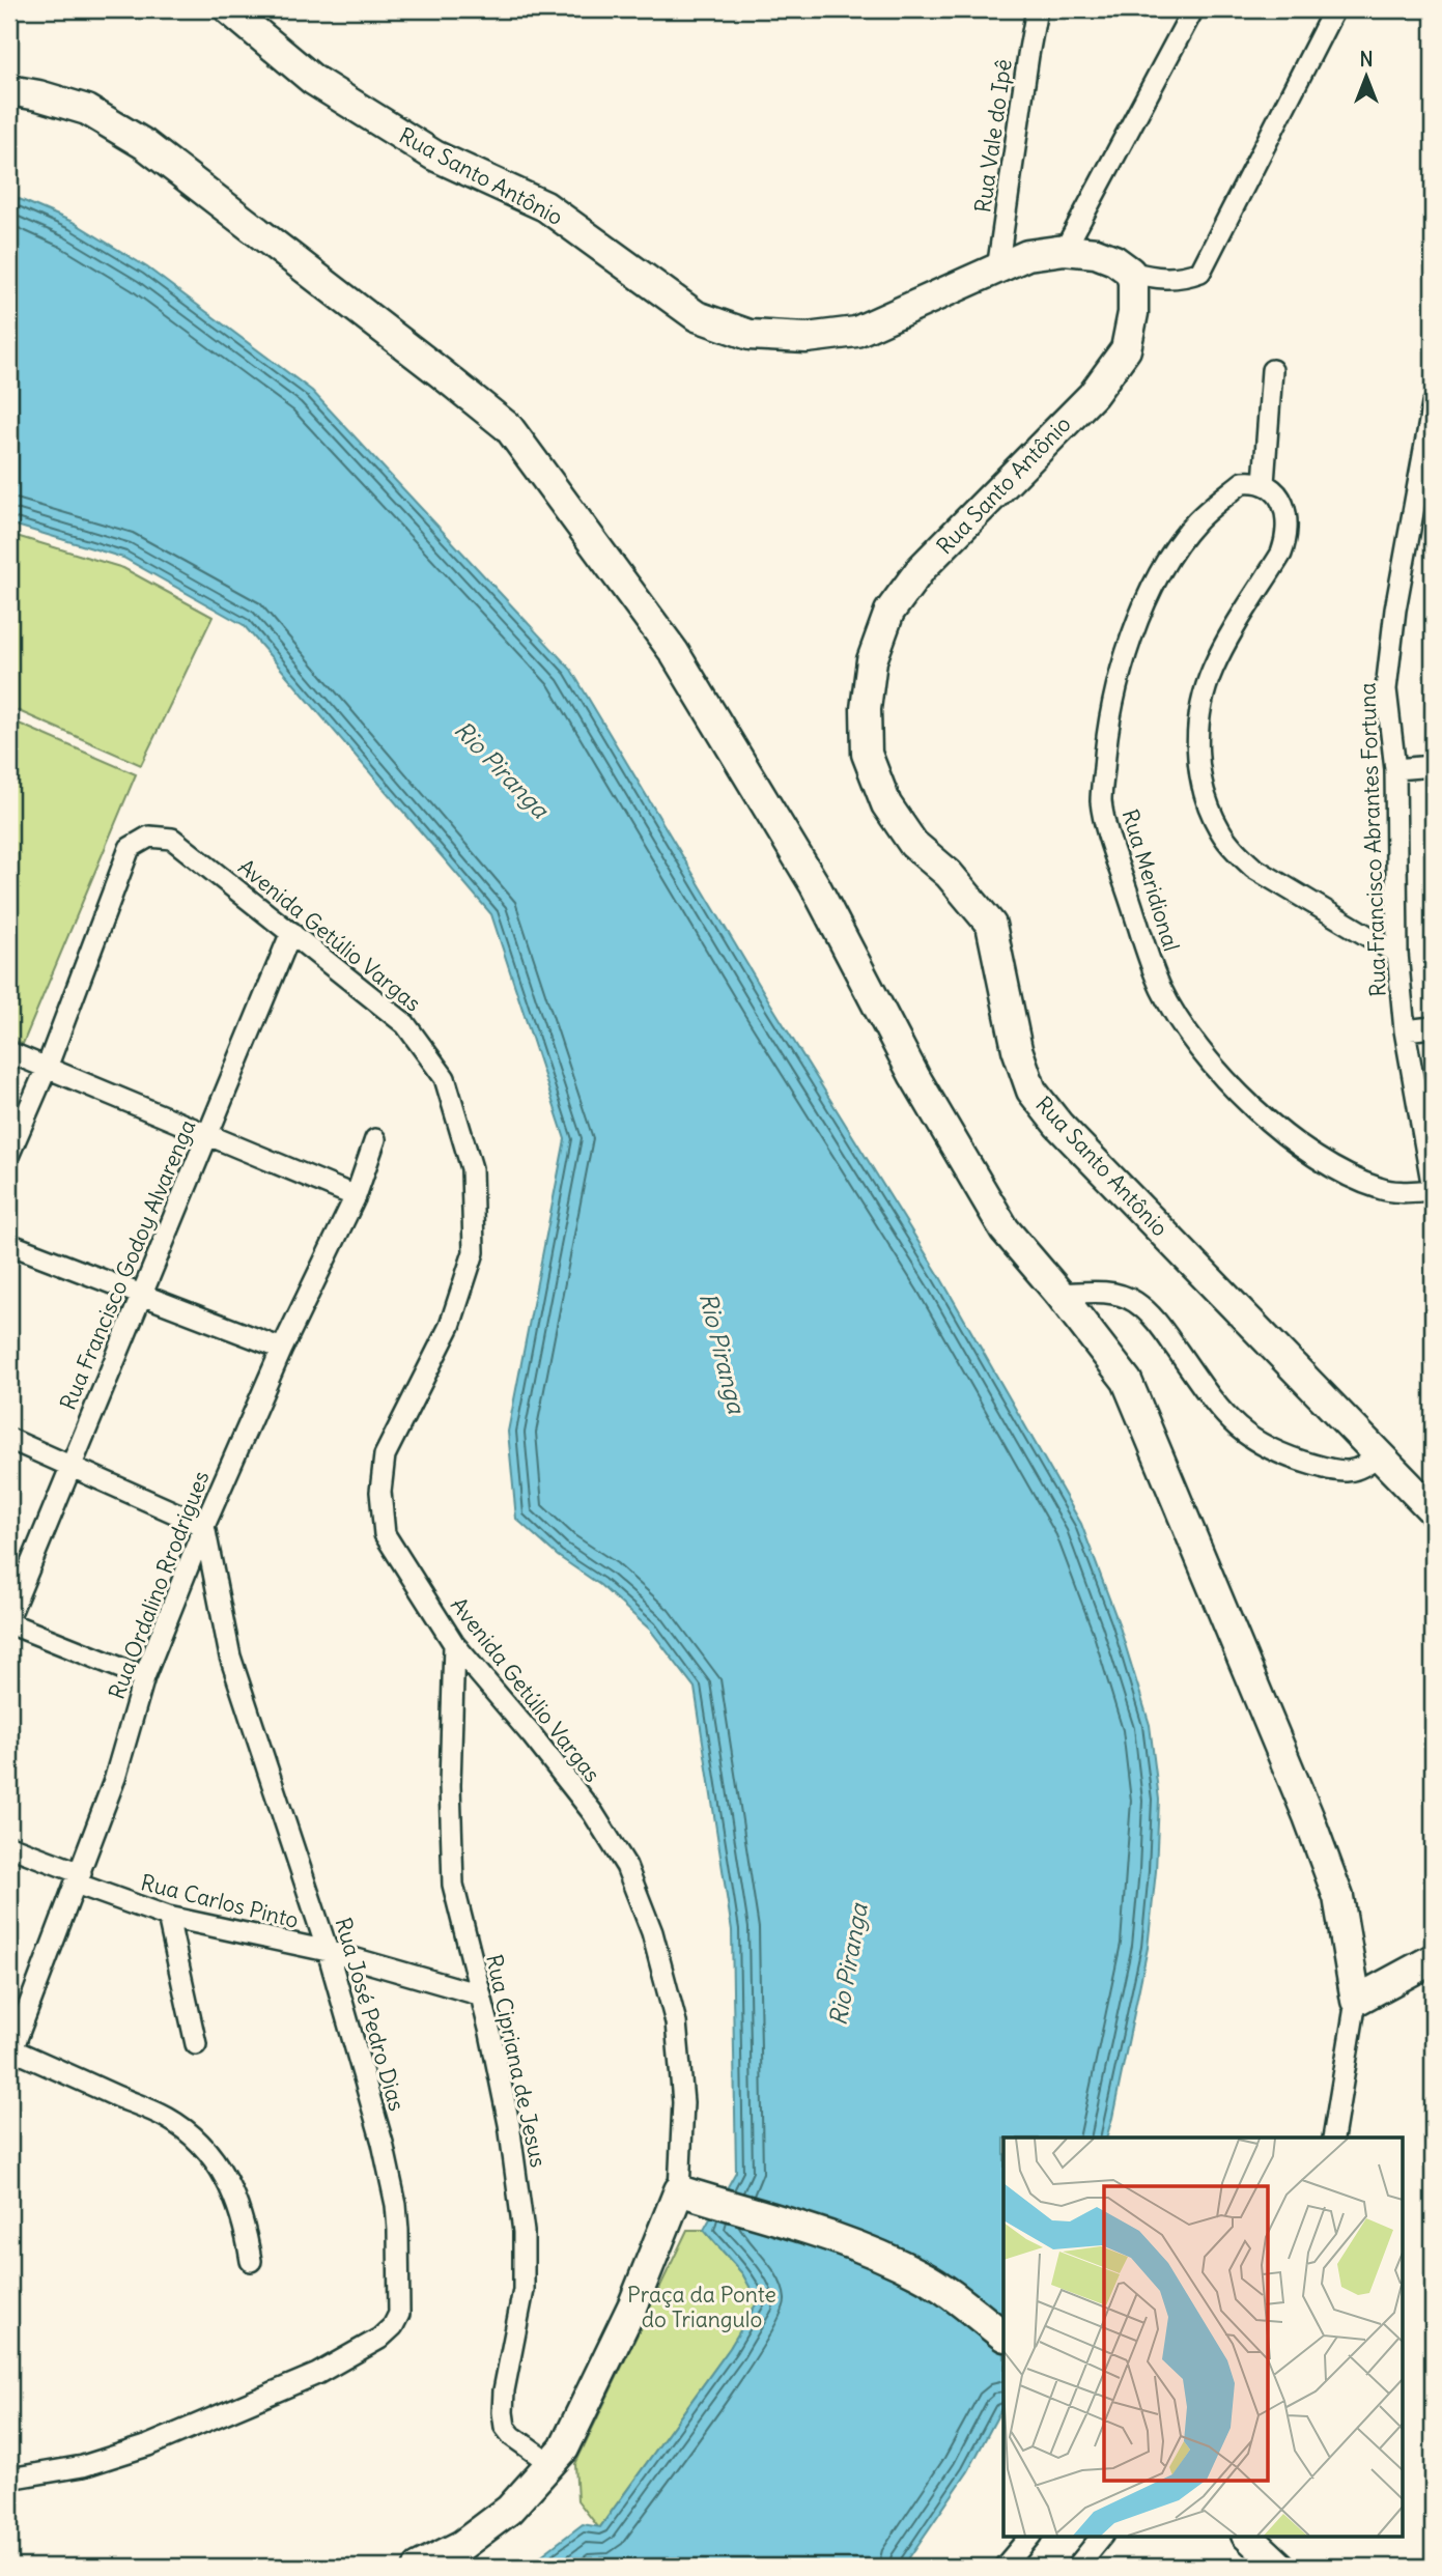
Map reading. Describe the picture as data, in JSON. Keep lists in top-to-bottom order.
{
  "streets": {
    "main road": ["Rua Santo Antônio"],
    "street": [
      "Rua Vale do Ipê",
      "Rua Francisco Abrantes Fortuna",
      "Rua Meridional",
      "Avenida Getúlio Vargas",
      "Rua Francisco Godoy Alvarenga",
      "Rua Ordalino Rrodrigues",
      "Rua Carlos Pinto",
      "Rua José Pedro Dias",
      "Rua Cipriana de Jesus"
    ]
  },
  "crossings": [
    ["Rua Vale do Ipê", "Rua Santo Antônio"],
    ["Rua Francisco Abrantes Fortuna", "Rua Meridional"],
    ["Avenida Getúlio Vargas", "Rua Francisco Godoy Alvarenga"],
    ["Avenida Getúlio Vargas", "Rua Cipriana de Jesus"],
    ["Rua Ordalino Rrodrigues", "Rua Carlos Pinto"],
    ["Rua Ordalino Rrodrigues", "Rua José Pedro Dias"],
    ["Rua Carlos Pinto", "Rua José Pedro Dias"],
    ["Rua Carlos Pinto", "Rua Cipriana de Jesus"]
  ],
  "water": ["Rio Piranga"],
  "parks": ["Praça da Ponte do Triangulo"],
  "north": "top"
}
